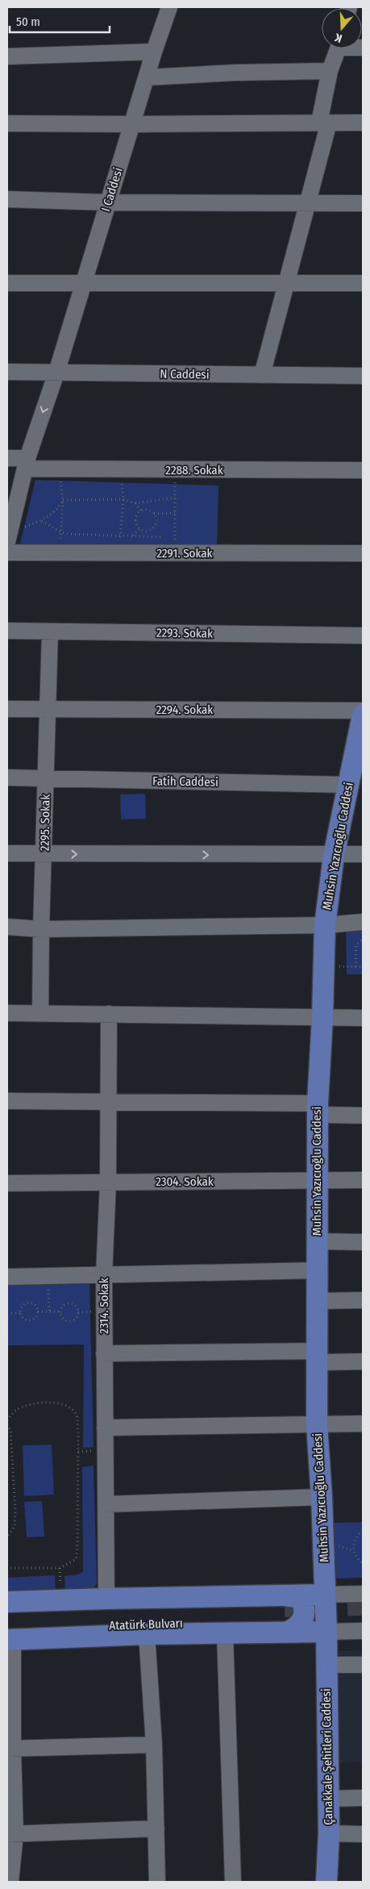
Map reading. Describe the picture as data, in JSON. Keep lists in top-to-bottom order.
{
  "streets": {
    "main road": ["Muhsin Yazıcıoğlu Caddesi", "Atatürk Bulvarı", "Çanakkale Şehitleri Caddesi"],
    "street": [
      "I Caddesi",
      "N Caddesi",
      "2288. Sokak",
      "2291. Sokak",
      "2293. Sokak",
      "2294. Sokak",
      "Fatih Caddesi",
      "2295. Sokak",
      "2304. Sokak",
      "2314. Sokak"
    ]
  },
  "crossings": [
    ["I Caddesi", "N Caddesi"],
    ["I Caddesi", "2288. Sokak"],
    ["I Caddesi", "2291. Sokak"],
    ["2293. Sokak", "2295. Sokak"],
    ["2294. Sokak", "2295. Sokak"],
    ["Fatih Caddesi", "2295. Sokak"],
    ["Fatih Caddesi", "Muhsin Yazıcıoğlu Caddesi"],
    ["Muhsin Yazıcıoğlu Caddesi", "2304. Sokak"],
    ["Muhsin Yazıcıoğlu Caddesi", "Çanakkale Şehitleri Caddesi"],
    ["2304. Sokak", "2314. Sokak"]
  ],
  "scale_bar": "50 m",
  "north": "bottom"
}
